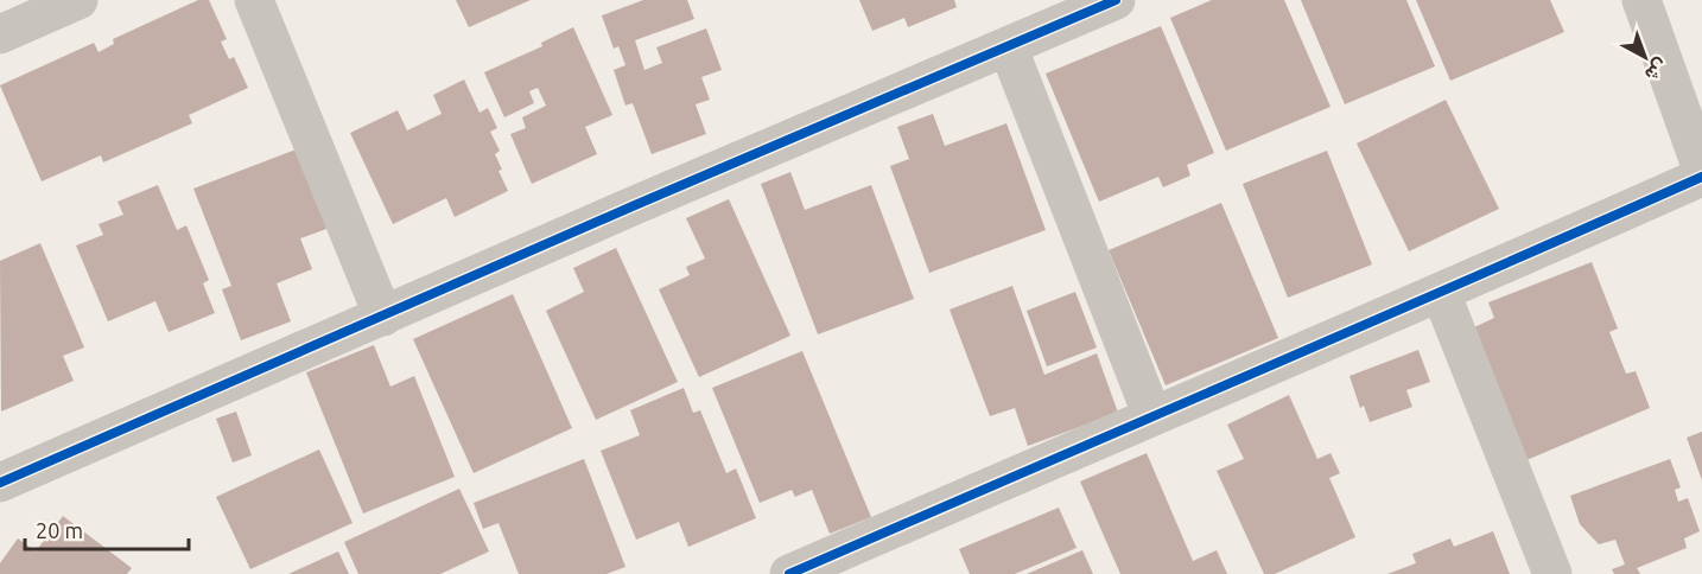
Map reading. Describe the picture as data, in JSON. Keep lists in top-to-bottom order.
{
  "scale_bar": "20 m",
  "north": "bottom right"
}
